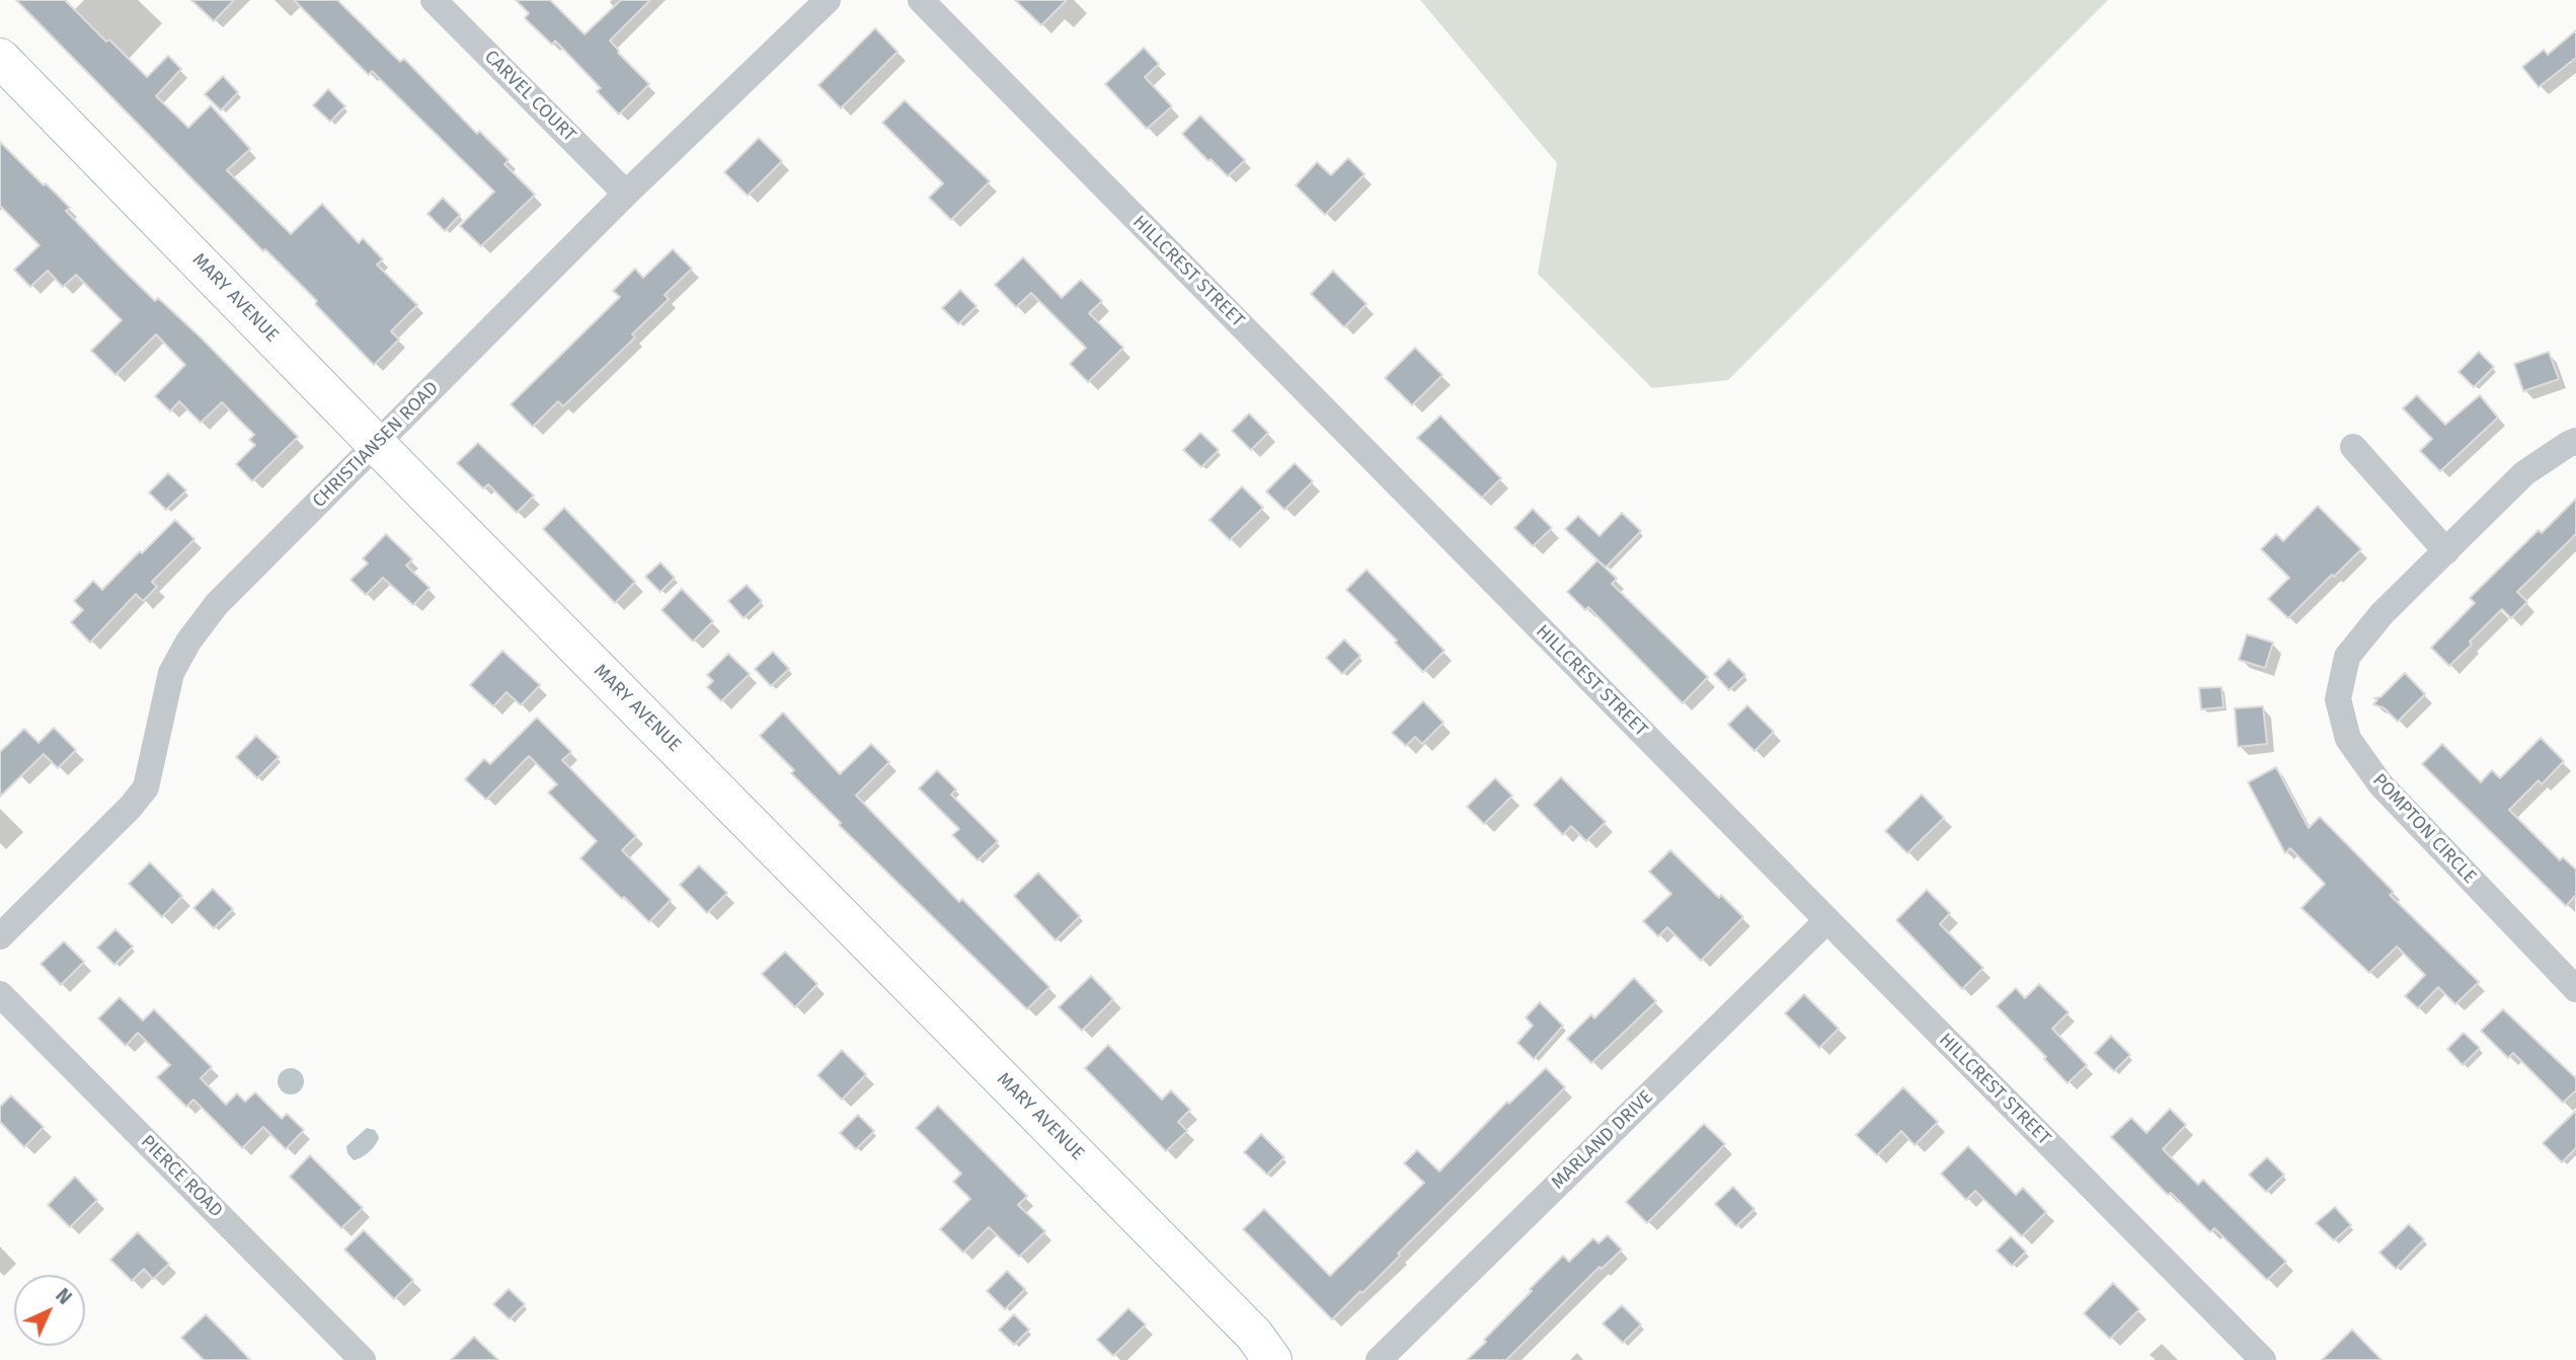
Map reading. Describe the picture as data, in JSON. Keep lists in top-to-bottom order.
{
  "streets": {
    "street": [
      "CARVEL COURT",
      "HILLCREST STREET",
      "MARY AVENUE",
      "CHRISTIANSEN ROAD",
      "POMPTON CIRCLE",
      "MARLAND DRIVE",
      "PIERCE ROAD"
    ]
  },
  "crossings": [
    ["CARVEL COURT", "CHRISTIANSEN ROAD"],
    ["HILLCREST STREET", "MARLAND DRIVE"],
    ["MARY AVENUE", "CHRISTIANSEN ROAD"]
  ],
  "north": "top right"
}
